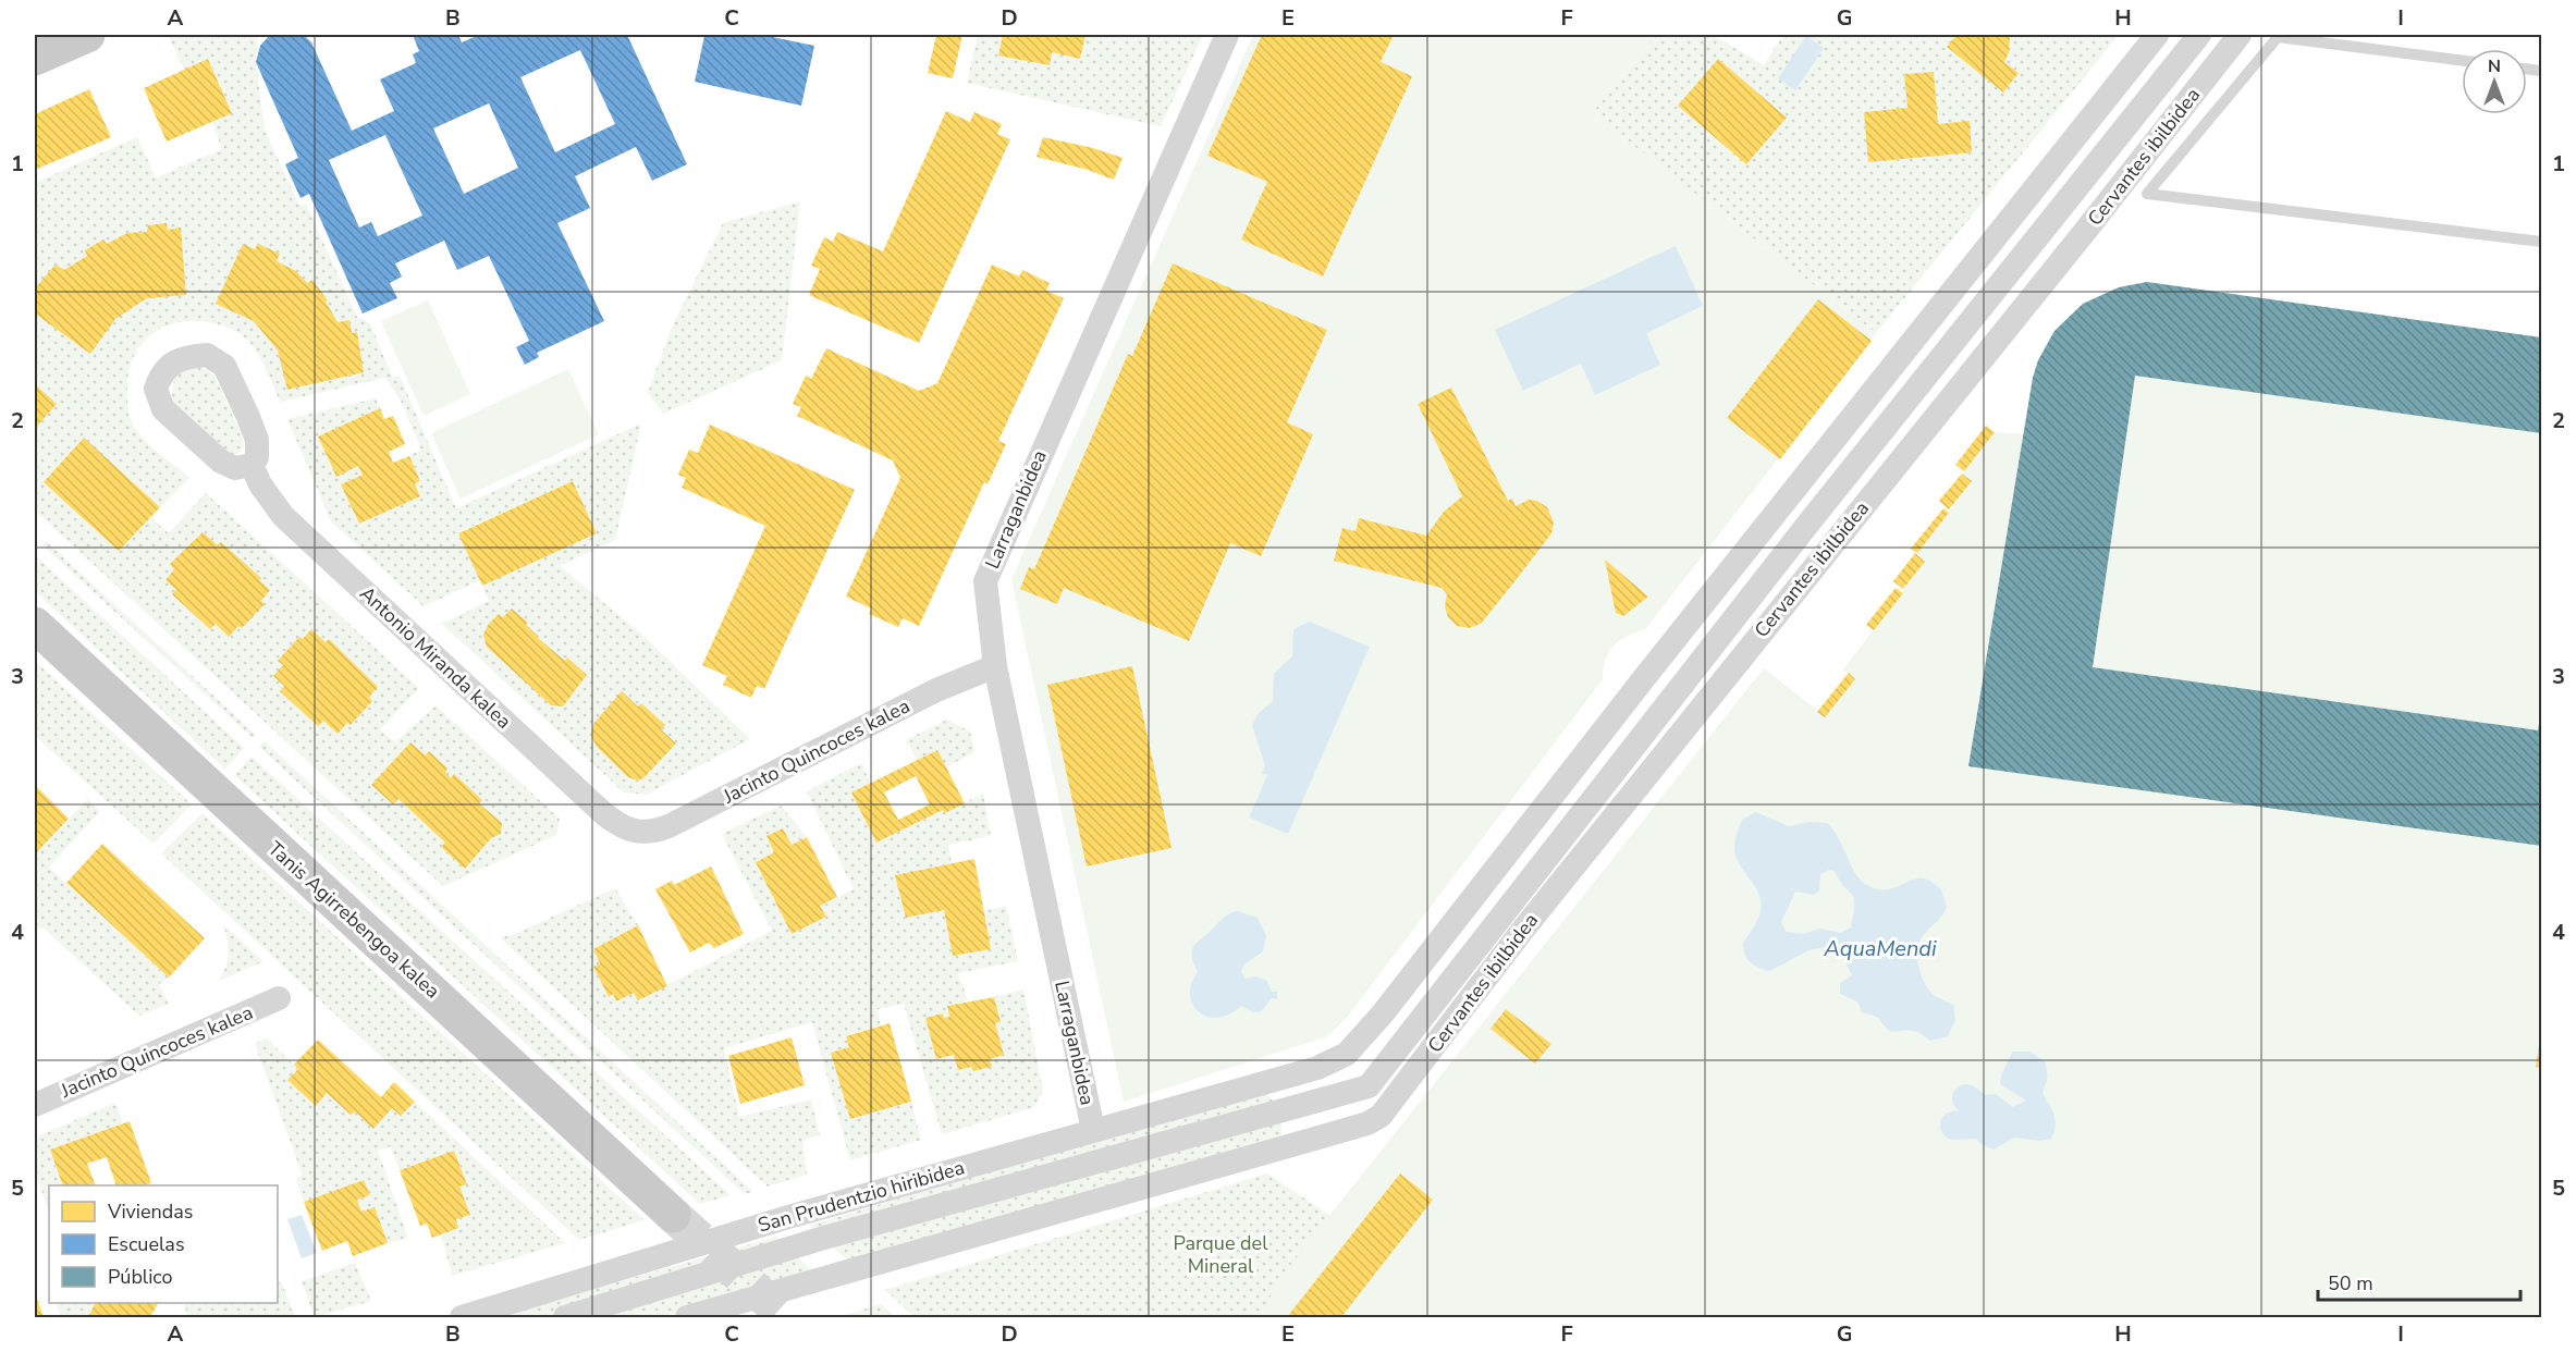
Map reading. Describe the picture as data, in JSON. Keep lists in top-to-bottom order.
{
  "streets": {
    "main road": ["Tanis Agirrebengoa kalea"],
    "street": [
      "Cervantes ibilbidea",
      "Larraganbidea",
      "Antonio Miranda kalea",
      "Jacinto Quincoces kalea",
      "San Prudentzio hiribidea"
    ]
  },
  "crossings": [
    ["Cervantes ibilbidea", "San Prudentzio hiribidea"],
    ["Larraganbidea", "Jacinto Quincoces kalea"],
    ["Larraganbidea", "San Prudentzio hiribidea"],
    ["Antonio Miranda kalea", "Jacinto Quincoces kalea"]
  ],
  "water": ["AquaMendi"],
  "parks": ["Parque del Mineral"],
  "legend": ["Viviendas", "Escuelas", "Público"],
  "scale_bar": "50 m",
  "north": "top",
  "grid": {
    "columns": [
      "A",
      "B",
      "C",
      "D",
      "E",
      "F",
      "G",
      "H",
      "I"
    ],
    "rows": [
      "1",
      "2",
      "3",
      "4",
      "5"
    ]
  }
}
